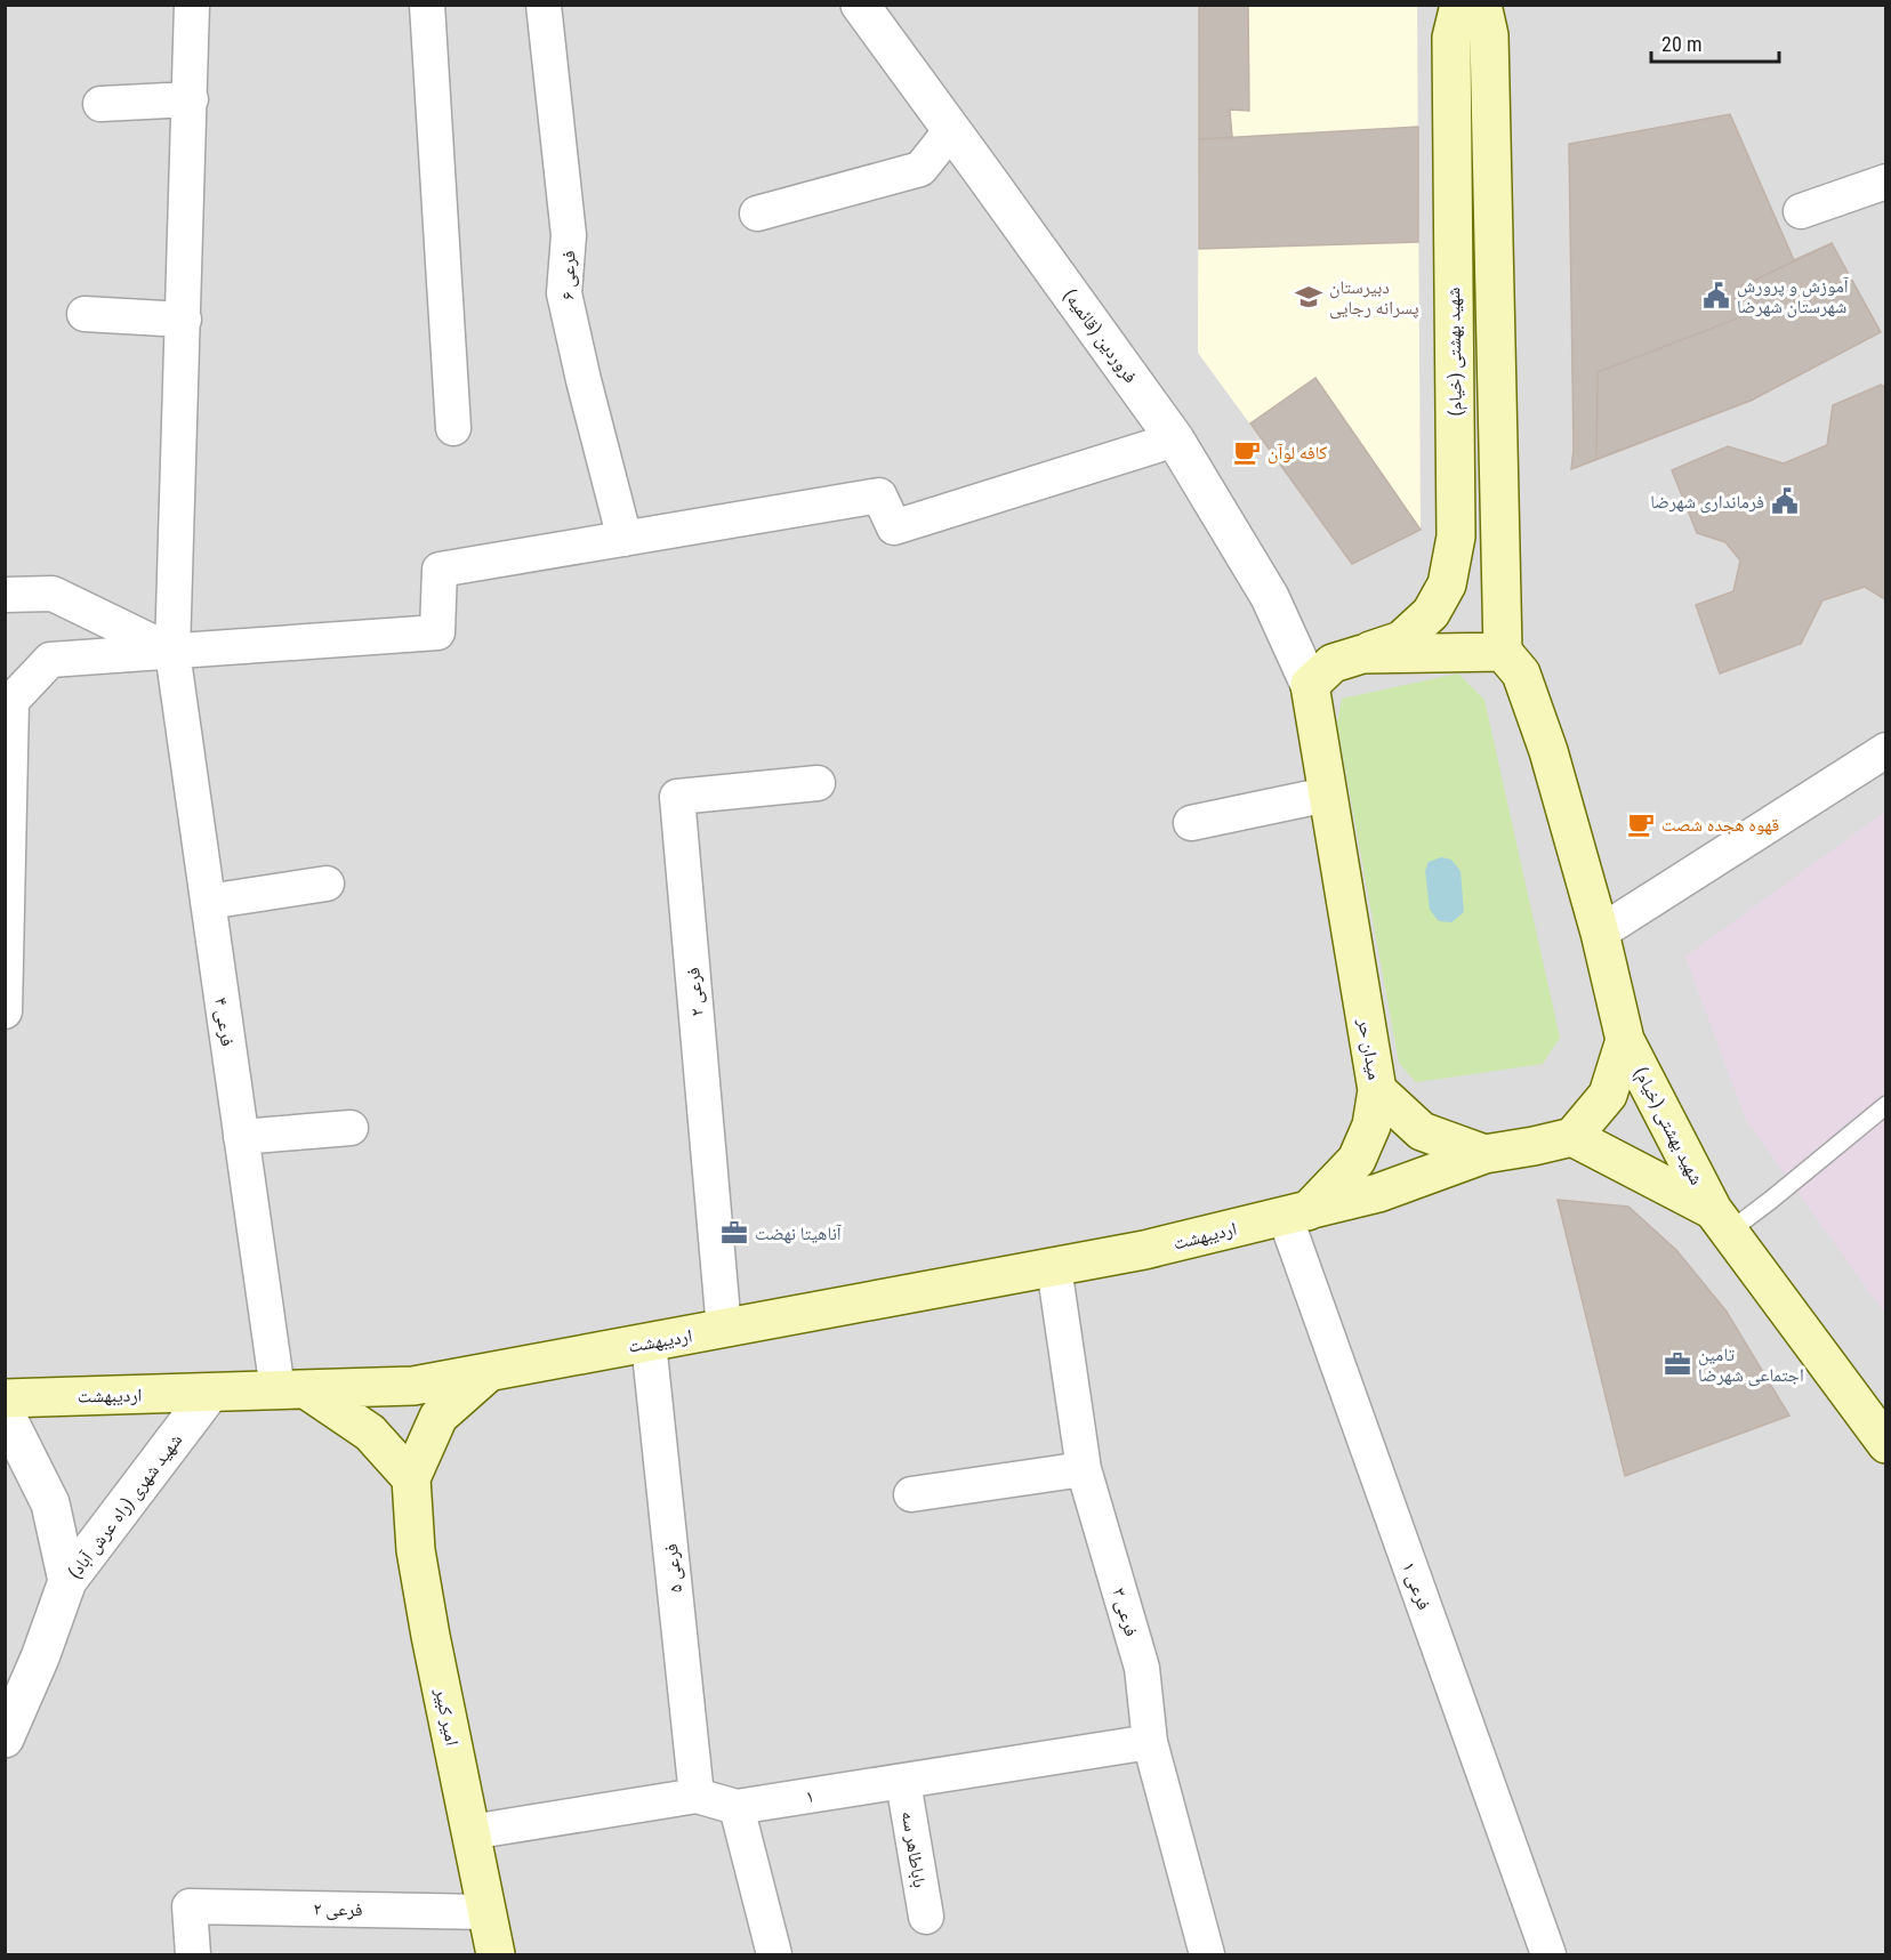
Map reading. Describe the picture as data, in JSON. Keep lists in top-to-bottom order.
{
  "streets": {
    "main road": [
      "شهید بهشتی (خیام)",
      "میدان حر",
      "اردیبهشت",
      "امیر کبیر"
    ],
    "street": [
      "فرعی ۶",
      "فروردین (قائمیه)",
      "فرعی ۲",
      "فرعی ۴",
      "شهید شهری (راه عرش آباد)",
      "فرعی ۵",
      "فرعی ۱",
      "فرعی ۳",
      "۱",
      "باباطاهر سه"
    ]
  },
  "crossings": [
    ["فروردین (قائمیه)", "میدان حر"],
    ["شهید بهشتی (خیام)", "میدان حر"],
    ["فرعی ۲", "اردیبهشت"],
    ["فرعی ۲", "امیر کبیر"],
    ["فرعی ۴", "اردیبهشت"],
    ["میدان حر", "اردیبهشت"],
    ["اردیبهشت", "شهید شهری (راه عرش آباد)"],
    ["اردیبهشت", "فرعی ۵"],
    ["اردیبهشت", "فرعی ۱"],
    ["اردیبهشت", "فرعی ۳"],
    ["فرعی ۵", "۱"],
    ["فرعی ۳", "۱"],
    ["امیر کبیر", "۱"],
    ["۱", "باباطاهر سه"]
  ],
  "places": {
    "public building": ["آموزش و پرورش شهرستان شهرضا", "فرمانداری شهرضا"],
    "school or university": ["دبیرستان پسرانه رجایی"],
    "cafe": ["کافه لوآن", "قهوه هجده شصت"],
    "office": ["آناهیتا نهضت", "تامین اجتماعی شهرضا"]
  },
  "scale_bar": "20 m"
}
